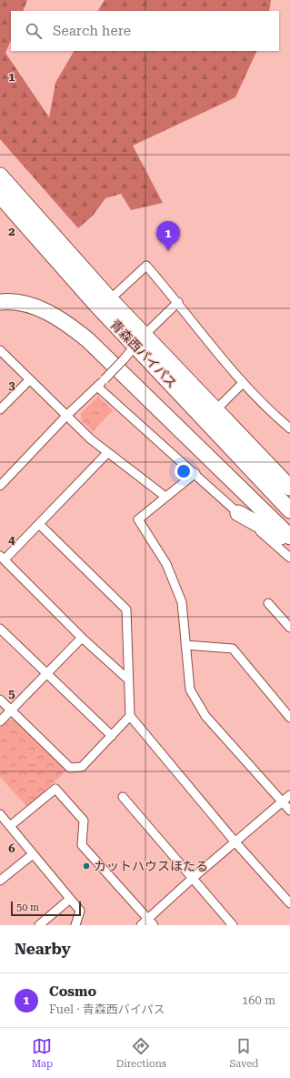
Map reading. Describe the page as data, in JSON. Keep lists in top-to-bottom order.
{
  "streets": {
    "highway": ["青森西バイパス"]
  },
  "places": ["カットハウスほたる"],
  "scale_bar": "50 m",
  "page": {
    "search": "Search here",
    "pins": "1",
    "scale": "50 m",
    "heading": "Nearby",
    "list": [
      {
        "mark": "1",
        "name": "Cosmo",
        "note": "Fuel · 青森西バイパス",
        "value": "160 m"
      }
    ],
    "nav": ["Map", "Directions", "Saved"]
  },
  "grid": {
    "rows": [
      "1",
      "2",
      "3",
      "4",
      "5",
      "6"
    ]
  }
}
